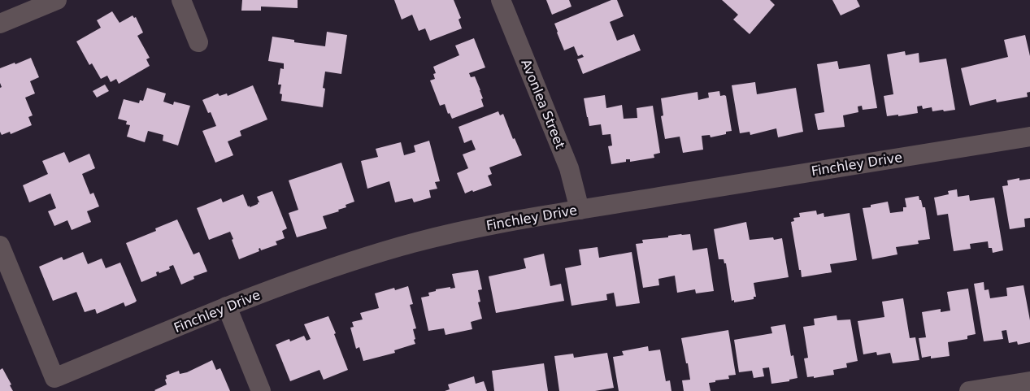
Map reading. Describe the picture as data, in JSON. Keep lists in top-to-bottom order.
{
  "streets": {
    "street": ["Avonlea Street", "Finchley Drive"]
  },
  "crossings": [
    ["Avonlea Street", "Finchley Drive"]
  ]
}
